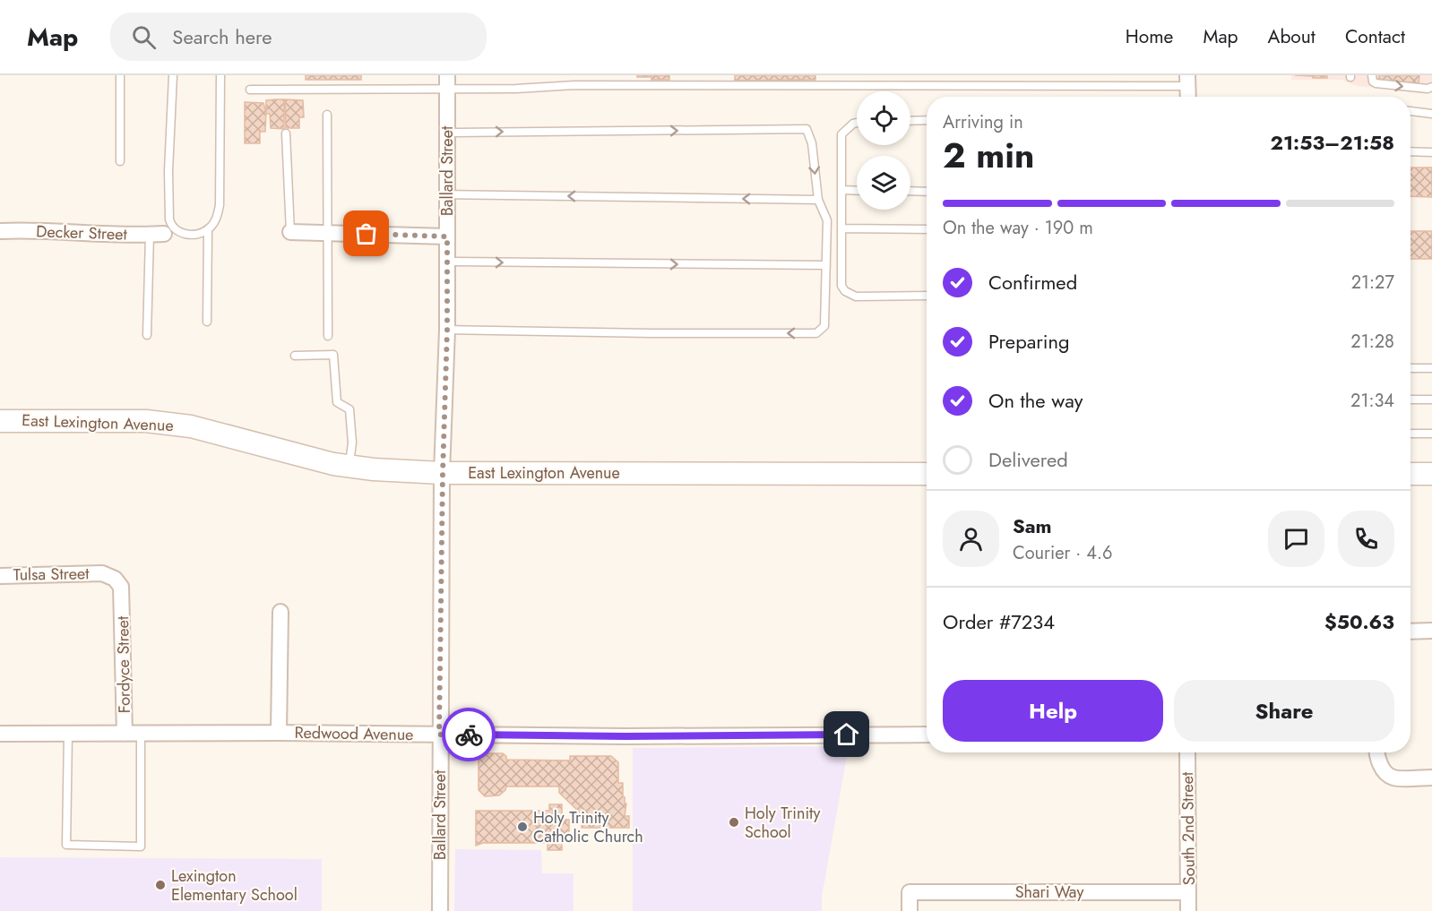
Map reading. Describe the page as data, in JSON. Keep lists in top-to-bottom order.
{
  "streets": {
    "street": [
      "Ballard Street",
      "Decker Street",
      "East Lexington Avenue",
      "Tulsa Street",
      "Fordyce Street",
      "Redwood Avenue",
      "South 2nd Street",
      "Shari Way"
    ]
  },
  "crossings": [
    ["Ballard Street", "East Lexington Avenue"],
    ["Ballard Street", "Redwood Avenue"],
    ["Tulsa Street", "Fordyce Street"],
    ["Fordyce Street", "Redwood Avenue"],
    ["South 2nd Street", "Shari Way"]
  ],
  "places": ["Holy Trinity School", "Holy Trinity Catholic Church", "Lexington Elementary School"],
  "page": {
    "header": "Map",
    "search": "Search here",
    "nav": [
      "Home",
      "Map",
      "About",
      "Contact"
    ],
    "heading": ["2 min", "Arriving in", "21:53–21:58"],
    "panel": [
      "Sam",
      "Courier · 4.6",
      "Order #7234",
      "$50.63"
    ],
    "bar": "On the way · 190 m",
    "list": [
      ["Confirmed", "21:27"],
      ["Preparing", "21:28"],
      ["On the way", "21:34"],
      "Delivered"
    ],
    "buttons": ["Help", "Share"]
  }
}
